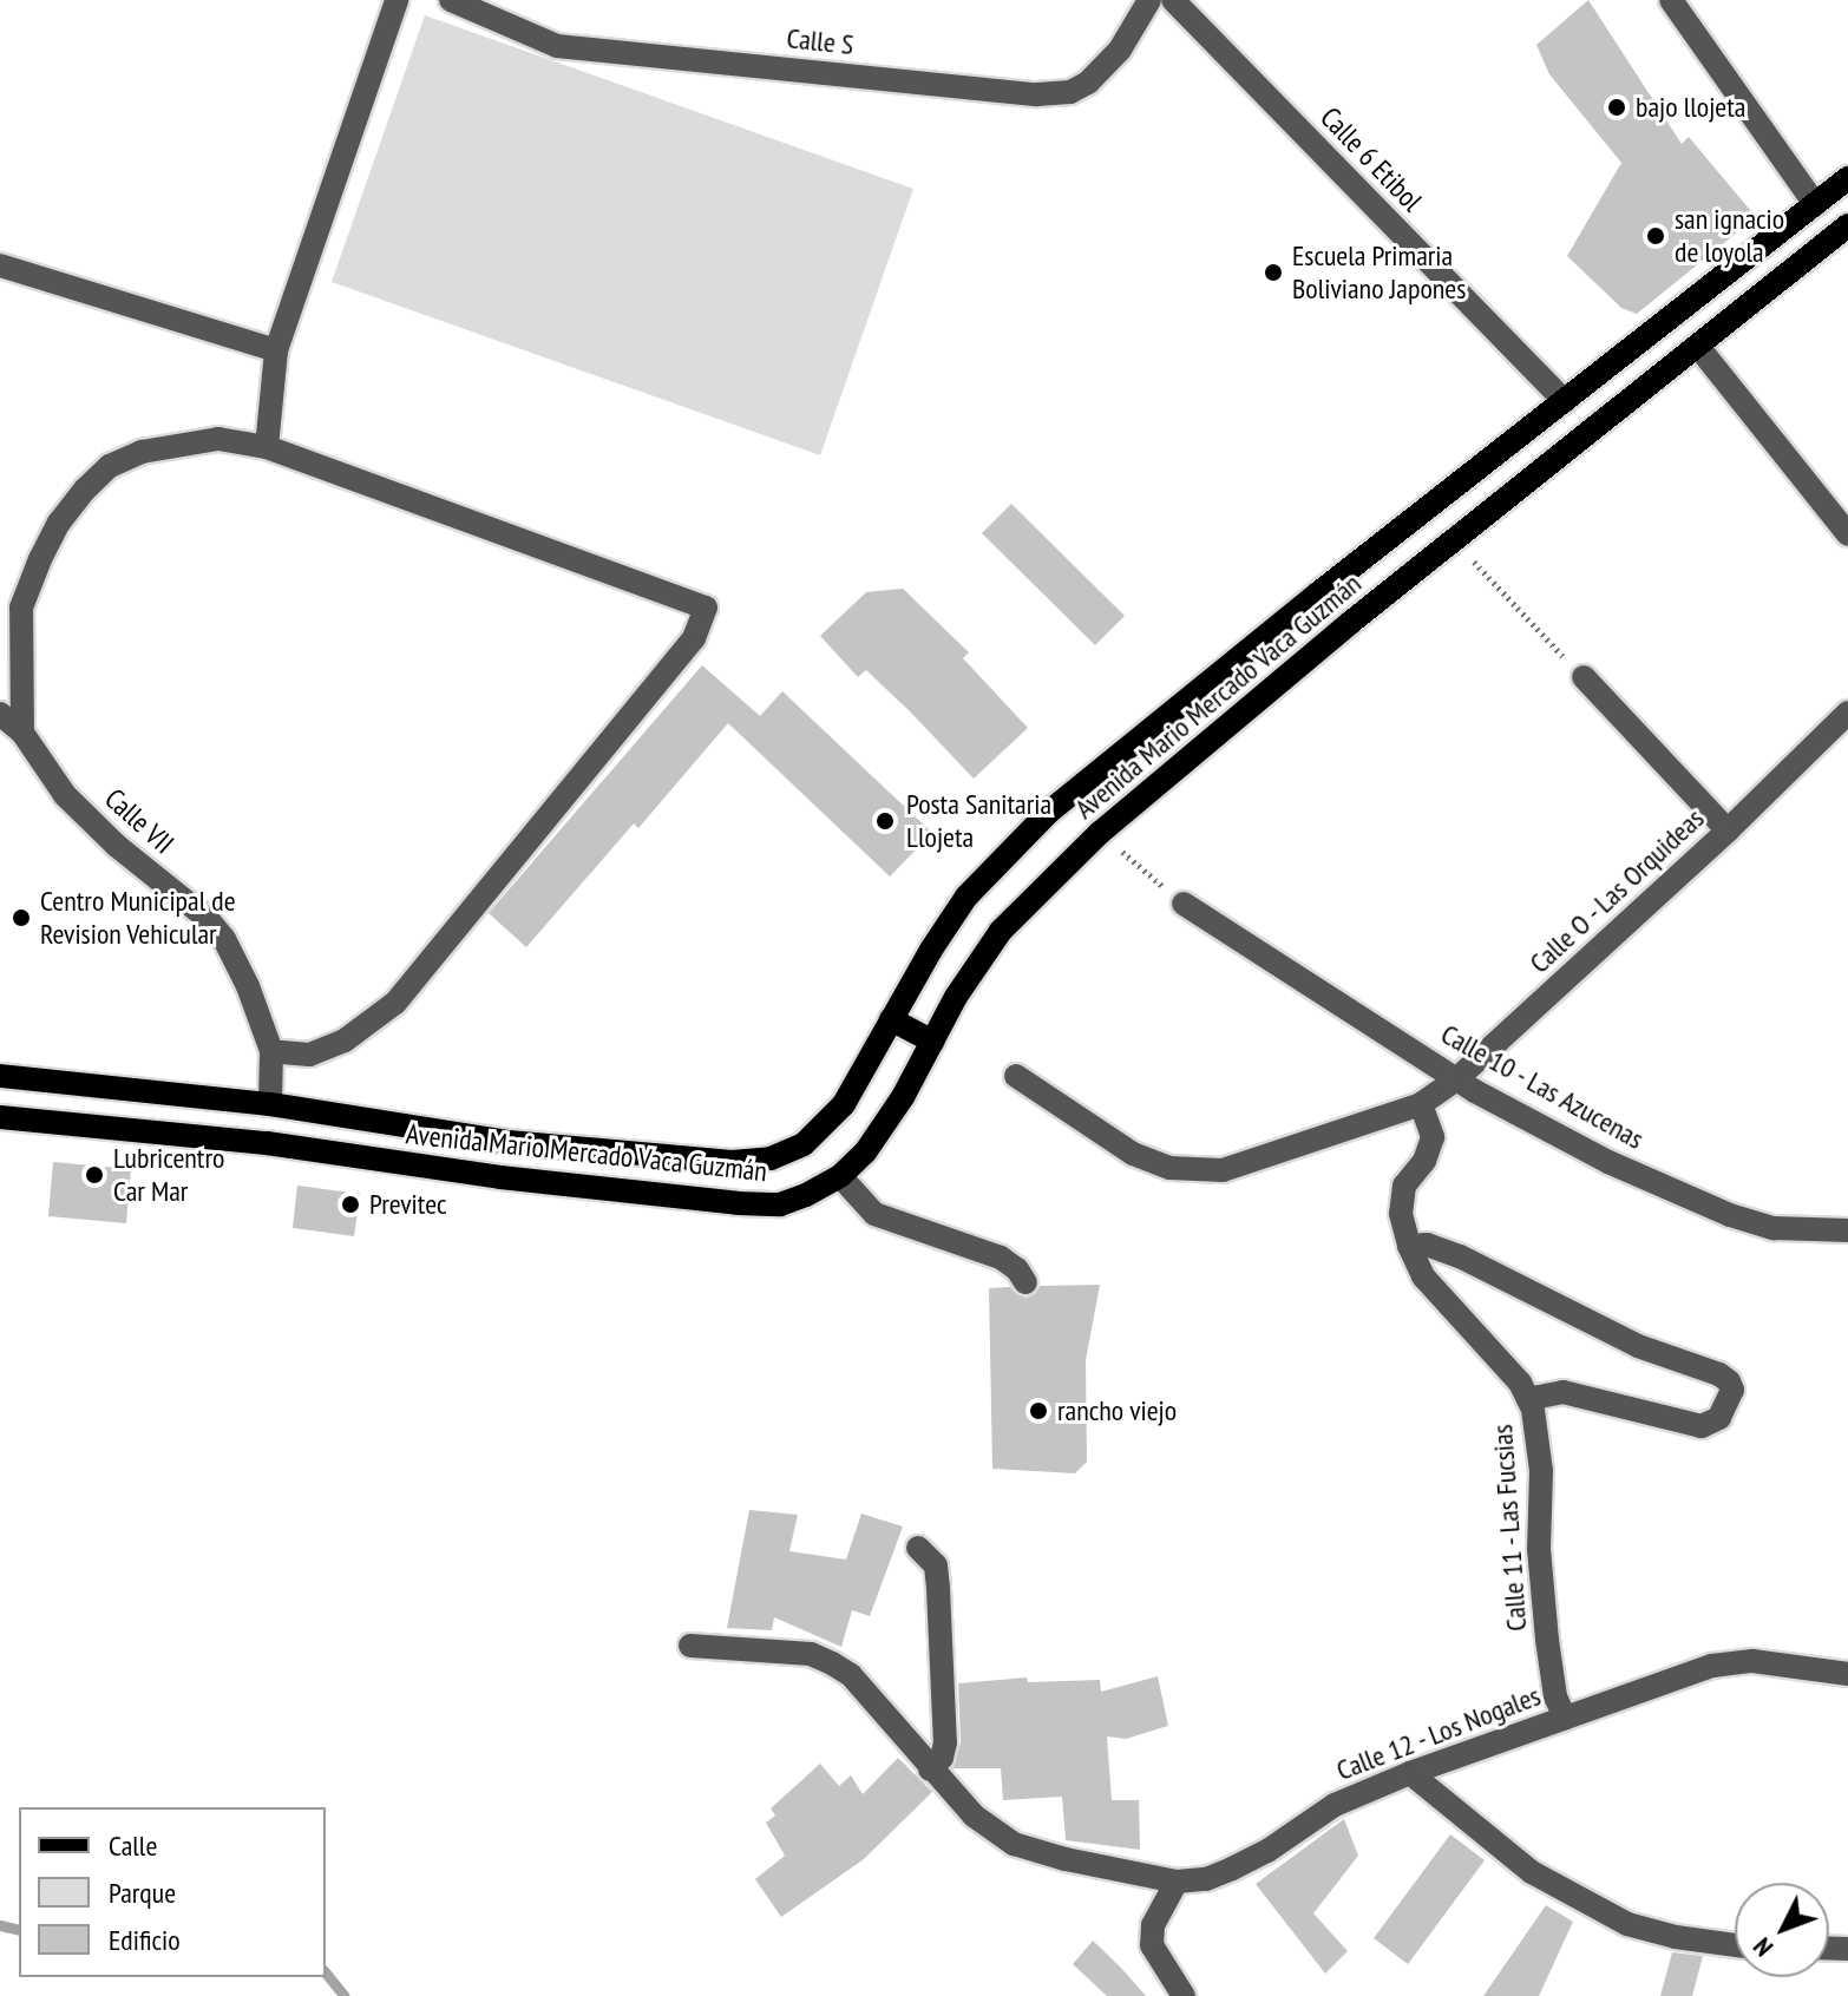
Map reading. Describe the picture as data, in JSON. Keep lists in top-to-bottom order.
{
  "streets": {
    "main road": ["Avenida Mario Mercado Vaca Guzmán"],
    "street": [
      "Calle S",
      "Calle 6 Etibol",
      "Calle VII",
      "Calle O - Las Orquideas",
      "Calle 10 - Las Azucenas",
      "Calle 11 - Las Fucsias",
      "Calle 12 - Los Nogales"
    ]
  },
  "crossings": [
    ["Calle 6 Etibol", "Avenida Mario Mercado Vaca Guzmán"],
    ["Avenida Mario Mercado Vaca Guzmán", "Calle VII"],
    ["Calle O - Las Orquideas", "Calle 10 - Las Azucenas"],
    ["Calle O - Las Orquideas", "Calle 11 - Las Fucsias"],
    ["Calle 11 - Las Fucsias", "Calle 12 - Los Nogales"]
  ],
  "places": [
    "bajo llojeta",
    "san ignacio de loyola",
    "Escuela Primaria Boliviano Japones",
    "Posta Sanitaria Llojeta",
    "Centro Municipal de Revision Vehicular",
    "Lubricentro Car Mar",
    "Previtec",
    "rancho viejo"
  ],
  "legend": ["Calle", "Parque", "Edificio"],
  "north": "bottom left"
}
